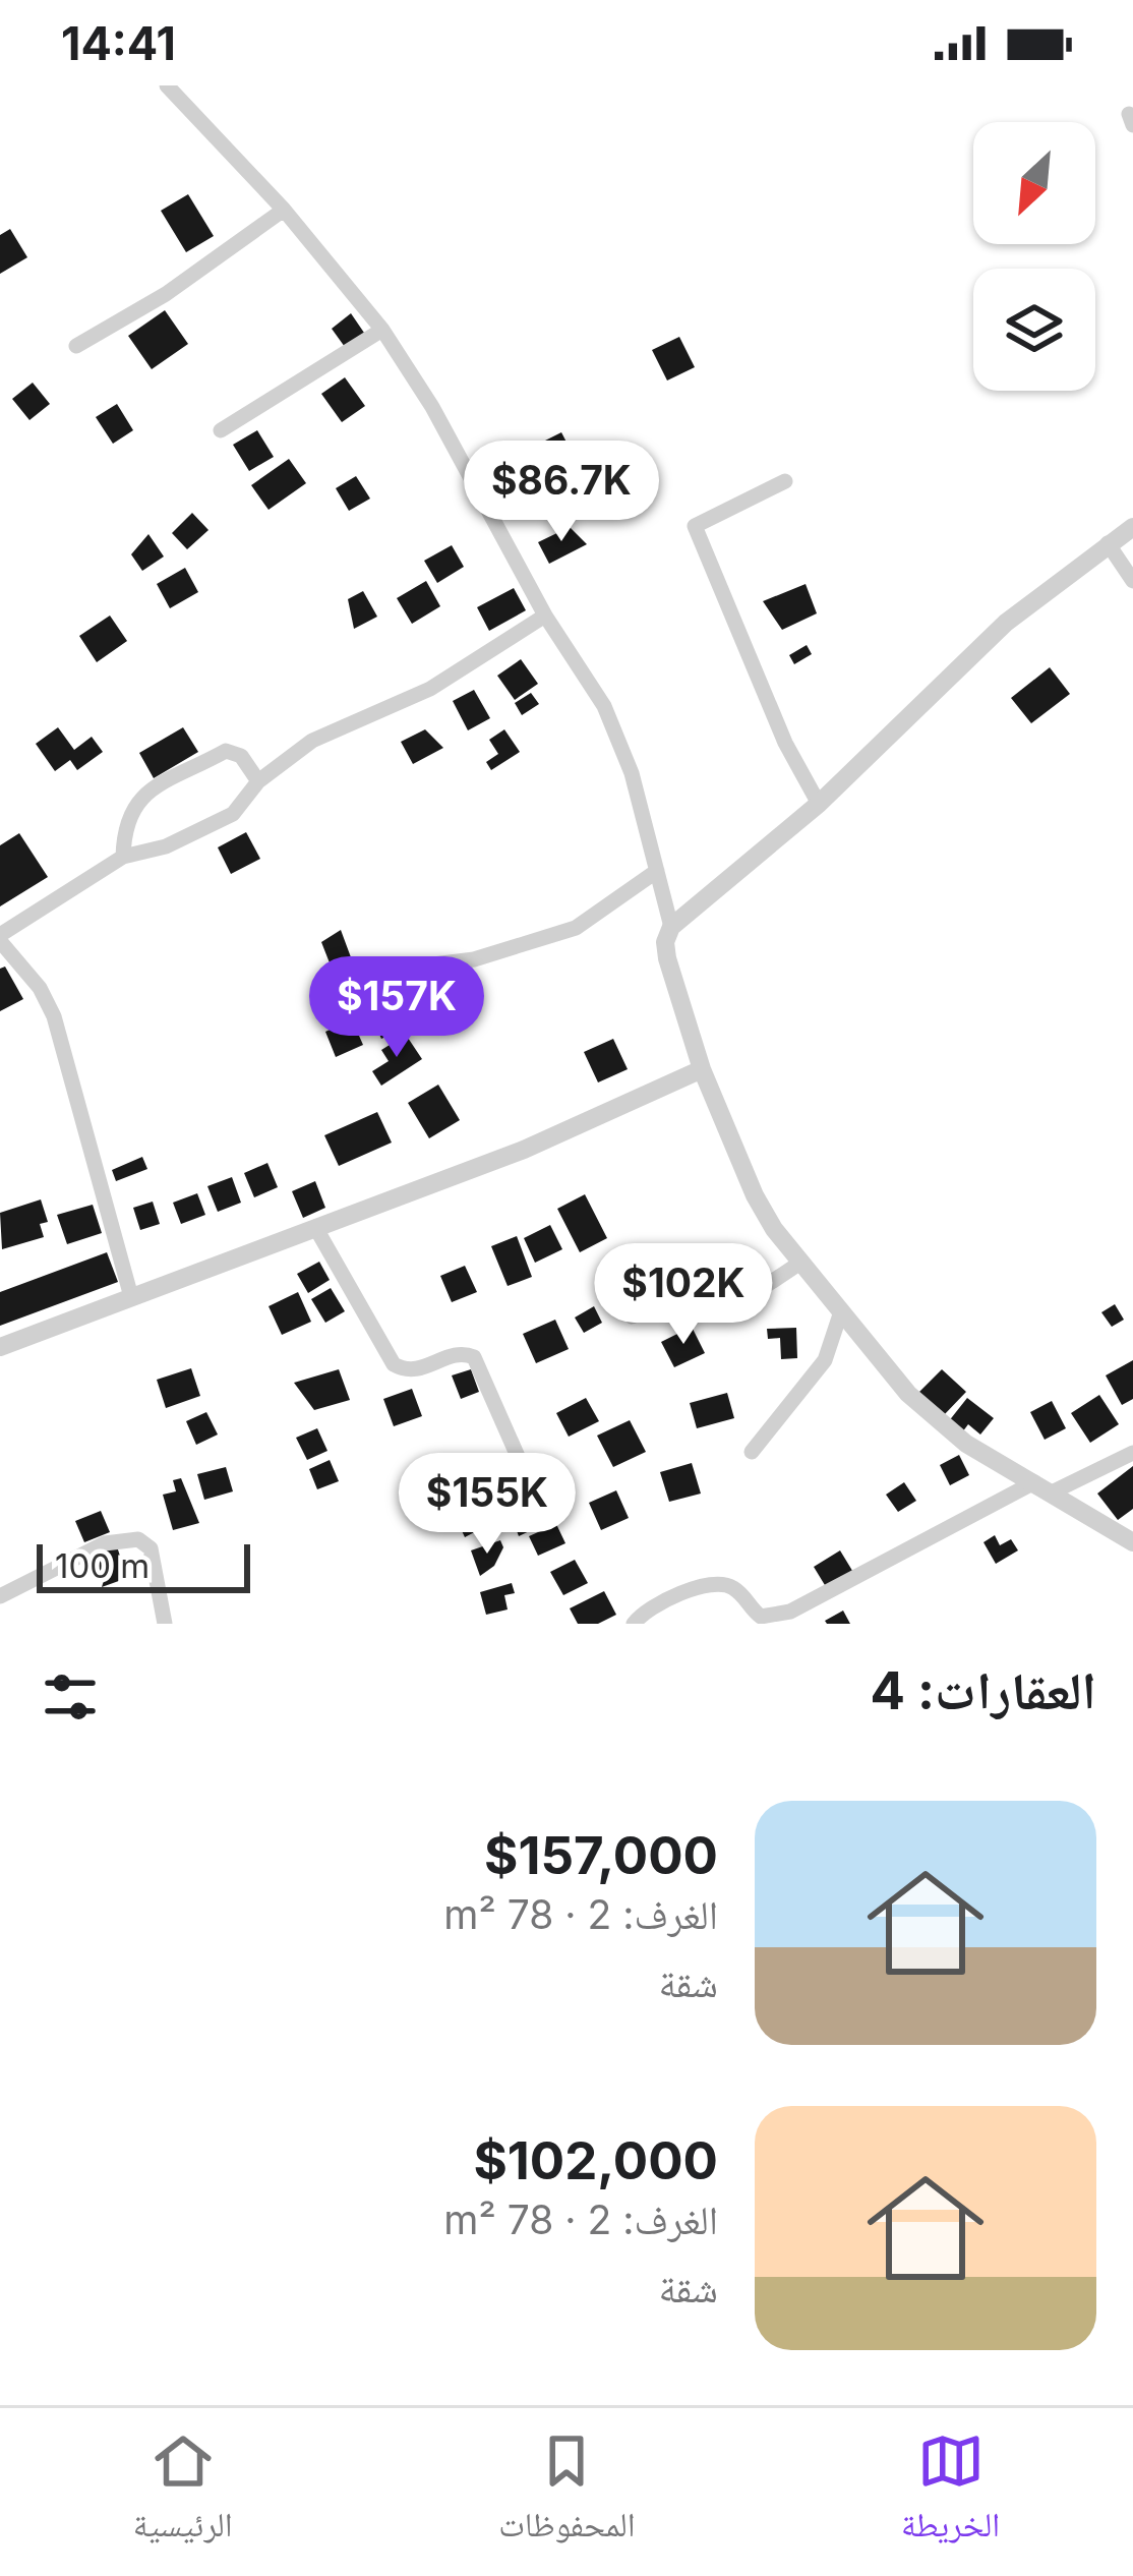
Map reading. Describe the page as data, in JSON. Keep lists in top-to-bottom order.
{
  "scale_bar": "100 m",
  "north": "bottom left",
  "page": {
    "status": "14:41",
    "price": [
      "$86.7K",
      "$157K",
      "$102K",
      "$155K"
    ],
    "scale": "100 m",
    "heading": "العقارات: 4",
    "list": [
      {
        "name": "$157,000",
        "note": "الغرف: 2 · 78 m² · شقة"
      },
      {
        "name": "$102,000",
        "note": "الغرف: 2 · 78 m² · شقة"
      }
    ],
    "tabs": ["الخريطة", "المحفوظات", "الرئيسية"]
  }
}
